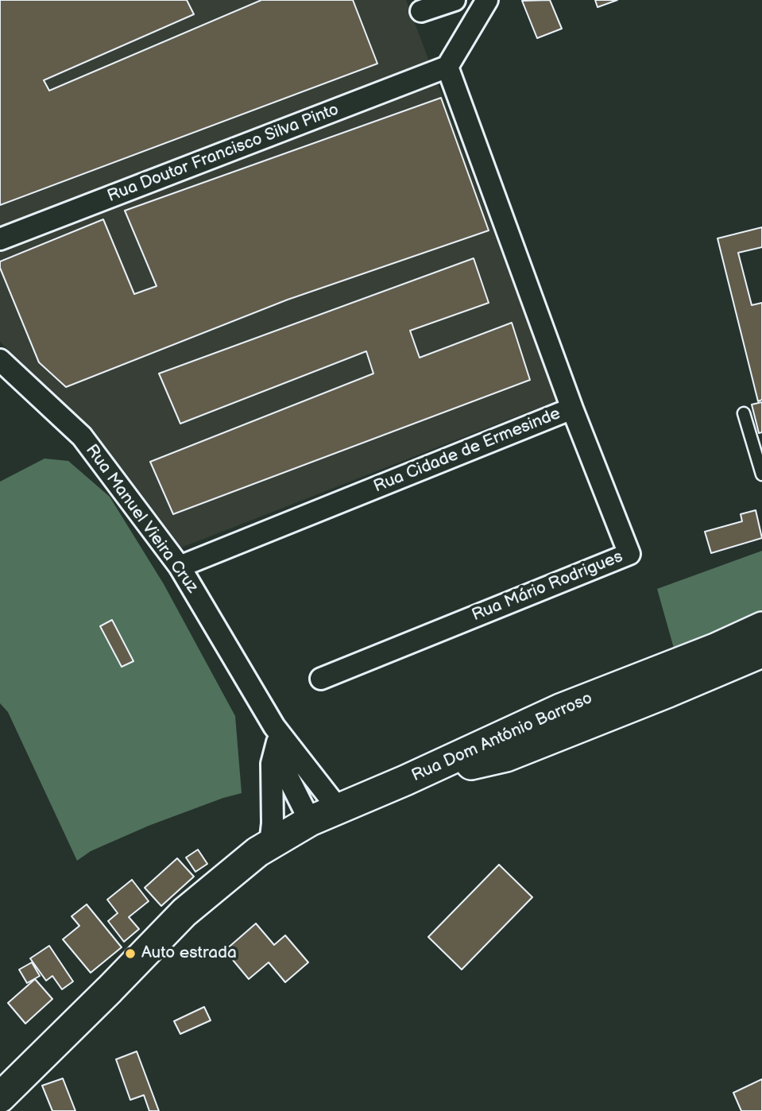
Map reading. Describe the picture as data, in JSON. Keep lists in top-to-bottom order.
{
  "streets": {
    "main road": ["Rua Dom António Barroso"],
    "street": [
      "Rua Doutor Francisco Silva Pinto",
      "Rua Cidade de Ermesinde",
      "Rua Manuel Vieira Cruz",
      "Rua Mário Rodrigues"
    ]
  },
  "crossings": [
    ["Rua Doutor Francisco Silva Pinto", "Rua Cidade de Ermesinde"],
    ["Rua Cidade de Ermesinde", "Rua Manuel Vieira Cruz"],
    ["Rua Cidade de Ermesinde", "Rua Mário Rodrigues"]
  ],
  "places": ["Auto estrada"]
}
